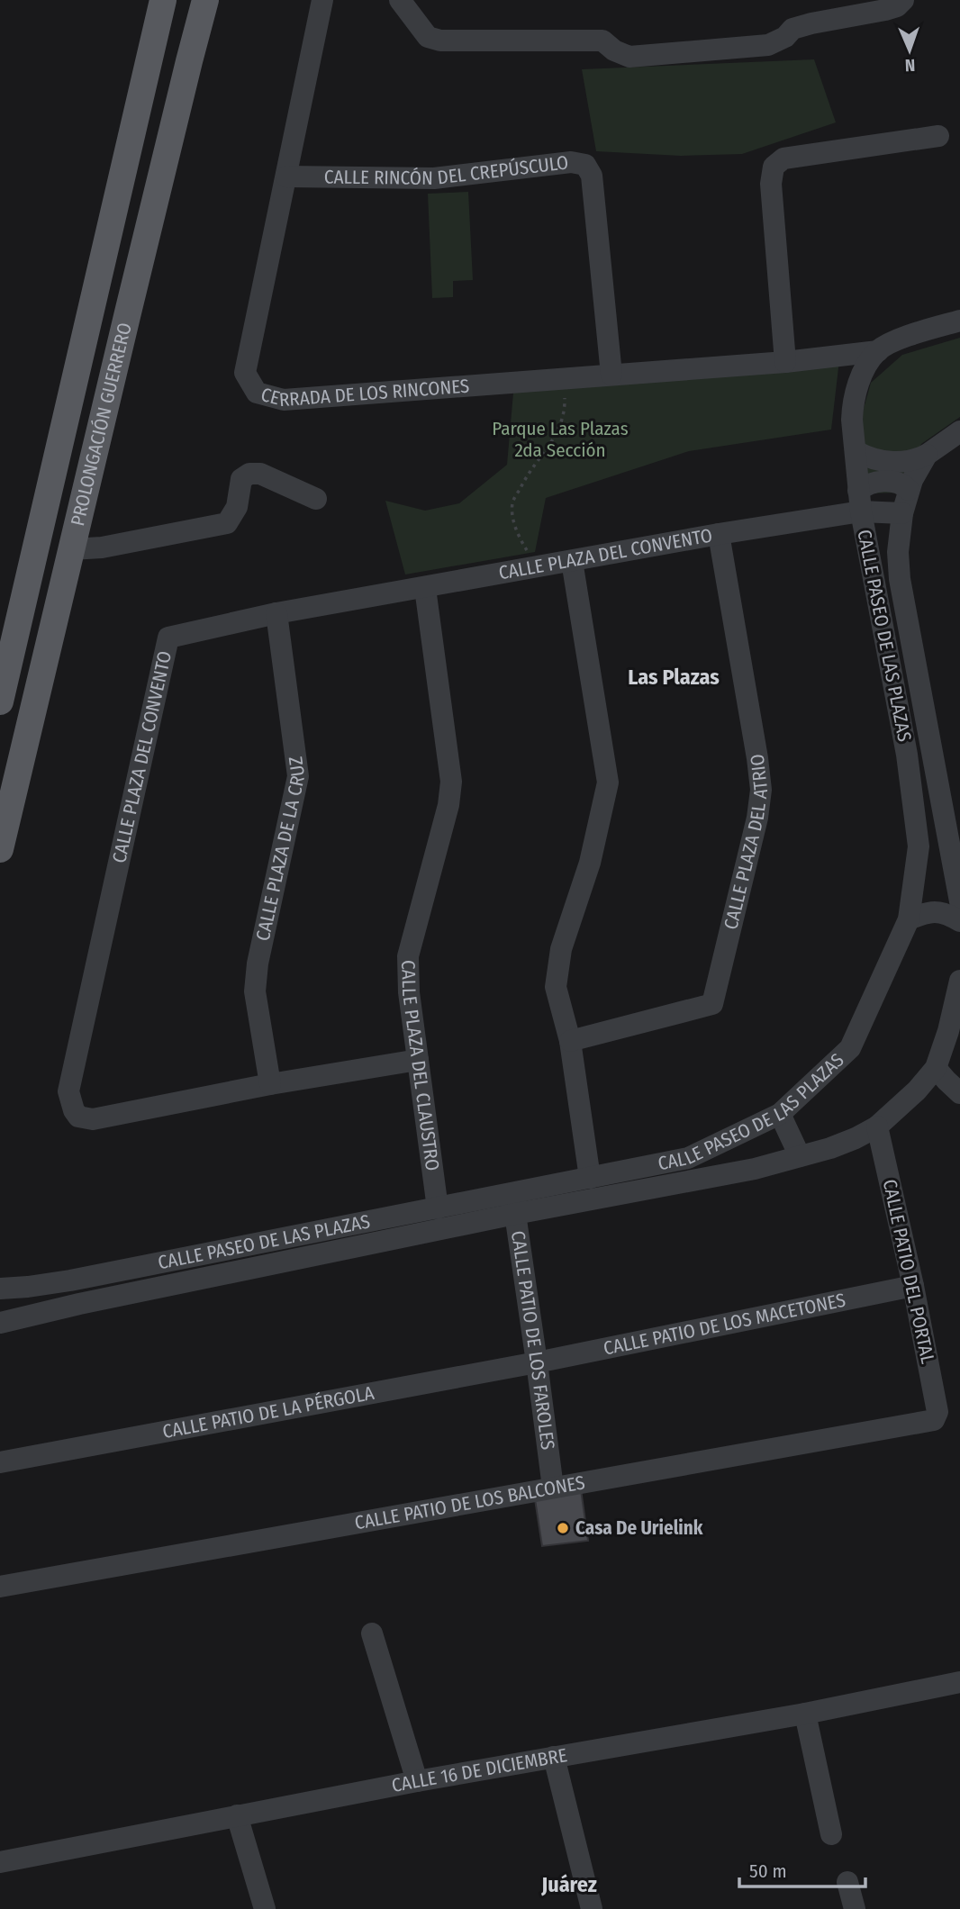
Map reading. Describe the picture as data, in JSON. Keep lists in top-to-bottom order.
{
  "streets": {
    "main road": ["PROLONGACIÓN GUERRERO"],
    "street": [
      "CALLE RINCÓN DEL CREPÚSCULO",
      "CERRADA DE LOS RINCONES",
      "CALLE PLAZA DEL CONVENTO",
      "CALLE PASEO DE LAS PLAZAS",
      "CALLE PLAZA DEL ATRIO",
      "CALLE PLAZA DE LA CRUZ",
      "CALLE PLAZA DEL CLAUSTRO",
      "CALLE PATIO DEL PORTAL",
      "CALLE PATIO DE LOS MACETONES",
      "CALLE PATIO DE LOS FAROLES",
      "CALLE PATIO DE LA PÉRGOLA",
      "CALLE PATIO DE LOS BALCONES",
      "CALLE 16 DE DICIEMBRE"
    ]
  },
  "crossings": [
    ["CALLE RINCÓN DEL CREPÚSCULO", "CERRADA DE LOS RINCONES"],
    ["CERRADA DE LOS RINCONES", "CALLE PASEO DE LAS PLAZAS"],
    ["CALLE PLAZA DEL CONVENTO", "CALLE PASEO DE LAS PLAZAS"],
    ["CALLE PLAZA DEL CONVENTO", "CALLE PLAZA DEL ATRIO"],
    ["CALLE PLAZA DEL CONVENTO", "CALLE PLAZA DE LA CRUZ"],
    ["CALLE PLAZA DEL CONVENTO", "CALLE PLAZA DEL CLAUSTRO"],
    ["CALLE PASEO DE LAS PLAZAS", "CALLE PLAZA DEL CLAUSTRO"],
    ["CALLE PASEO DE LAS PLAZAS", "CALLE PATIO DEL PORTAL"],
    ["CALLE PASEO DE LAS PLAZAS", "CALLE PATIO DE LOS FAROLES"],
    ["CALLE PATIO DEL PORTAL", "CALLE PATIO DE LOS MACETONES"],
    ["CALLE PATIO DEL PORTAL", "CALLE PATIO DE LOS BALCONES"],
    ["CALLE PATIO DE LOS MACETONES", "CALLE PATIO DE LOS FAROLES"],
    ["CALLE PATIO DE LOS MACETONES", "CALLE PATIO DE LA PÉRGOLA"],
    ["CALLE PATIO DE LOS FAROLES", "CALLE PATIO DE LA PÉRGOLA"],
    ["CALLE PATIO DE LOS FAROLES", "CALLE PATIO DE LOS BALCONES"]
  ],
  "districts": ["Las Plazas", "Juárez"],
  "parks": ["Parque Las Plazas 2da Sección"],
  "places": ["Casa De Urielink"],
  "scale_bar": "50 m",
  "north": "bottom"
}
